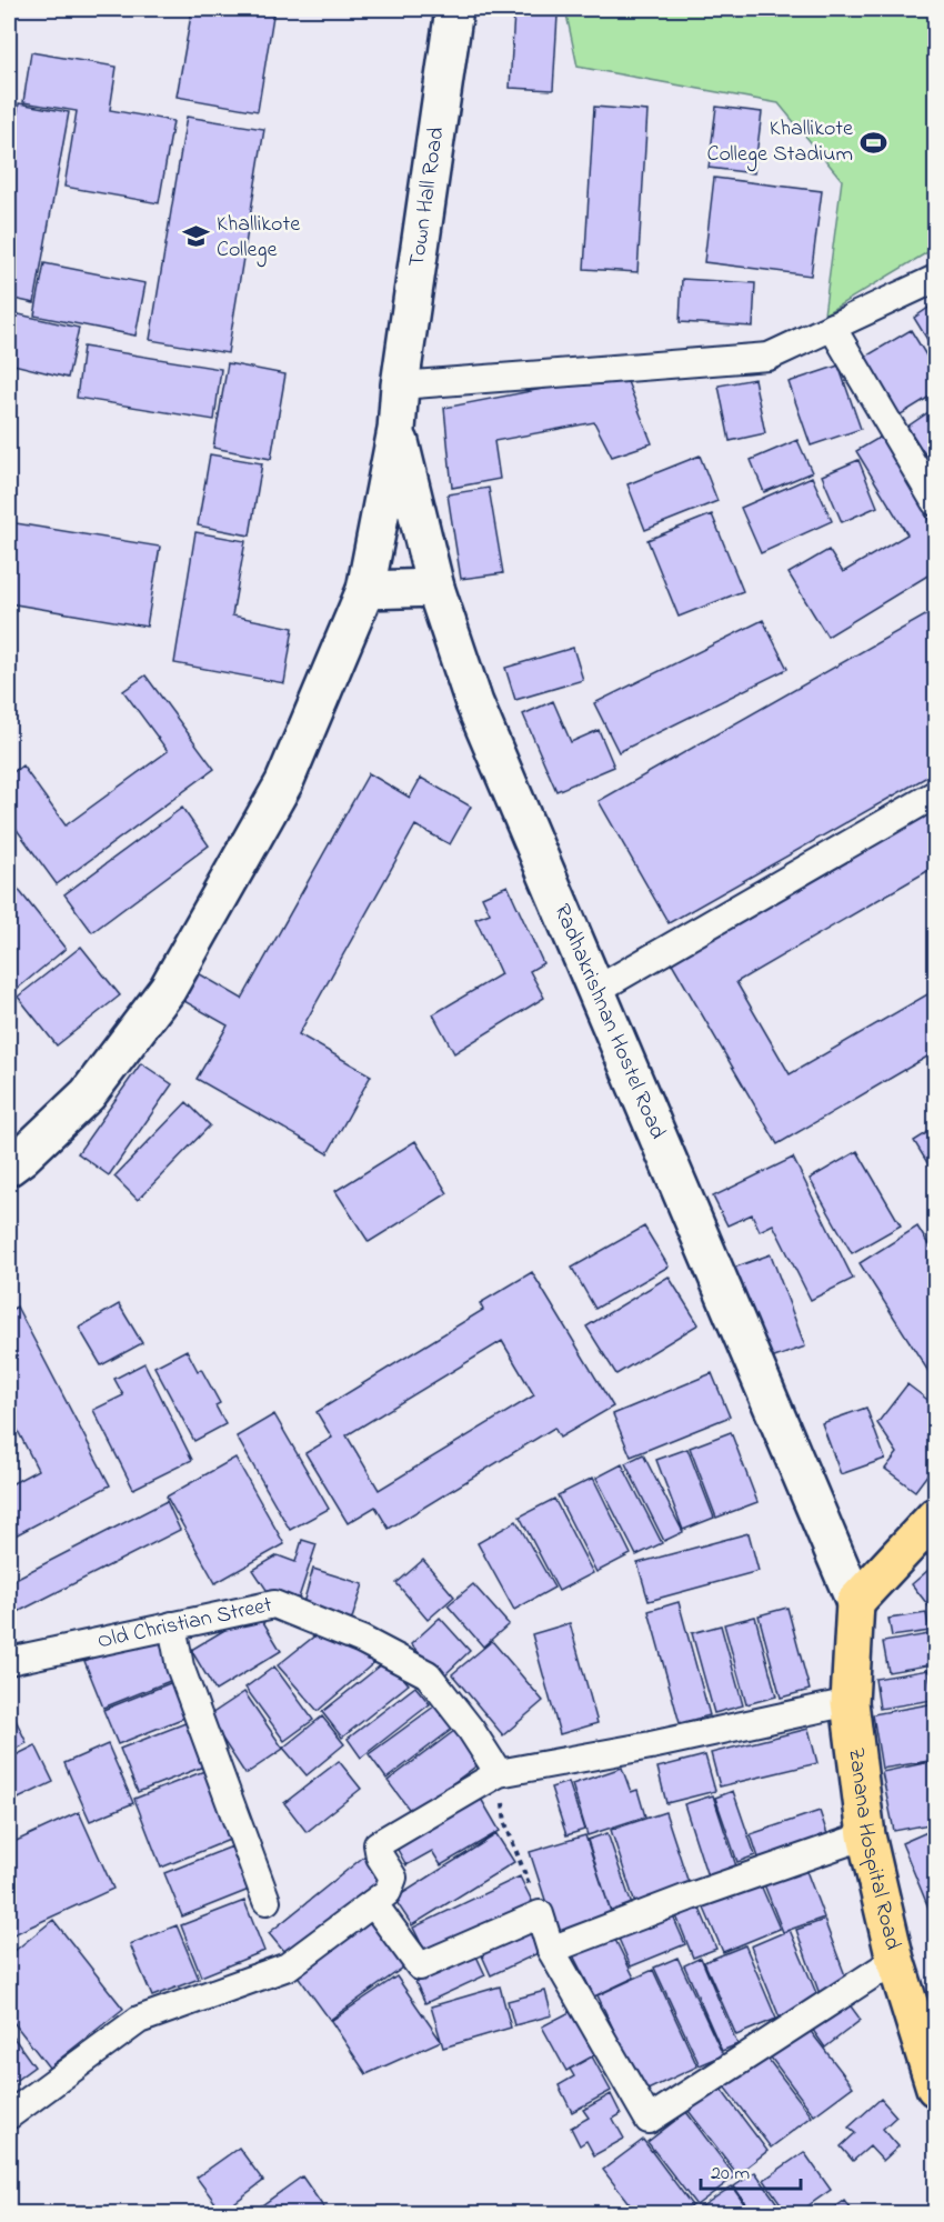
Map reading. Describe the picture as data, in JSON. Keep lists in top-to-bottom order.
{
  "streets": {
    "main road": ["Town Hall Road", "Radhakrishnan Hostel Road", "Zanana Hospital Road"],
    "street": ["Old Christian Street"]
  },
  "crossings": [
    ["Town Hall Road", "Radhakrishnan Hostel Road"],
    ["Radhakrishnan Hostel Road", "Zanana Hospital Road"]
  ],
  "places": {
    "sports": ["Khallikote College Stadium"],
    "school or university": ["Khallikote College"]
  },
  "scale_bar": "20 m"
}
